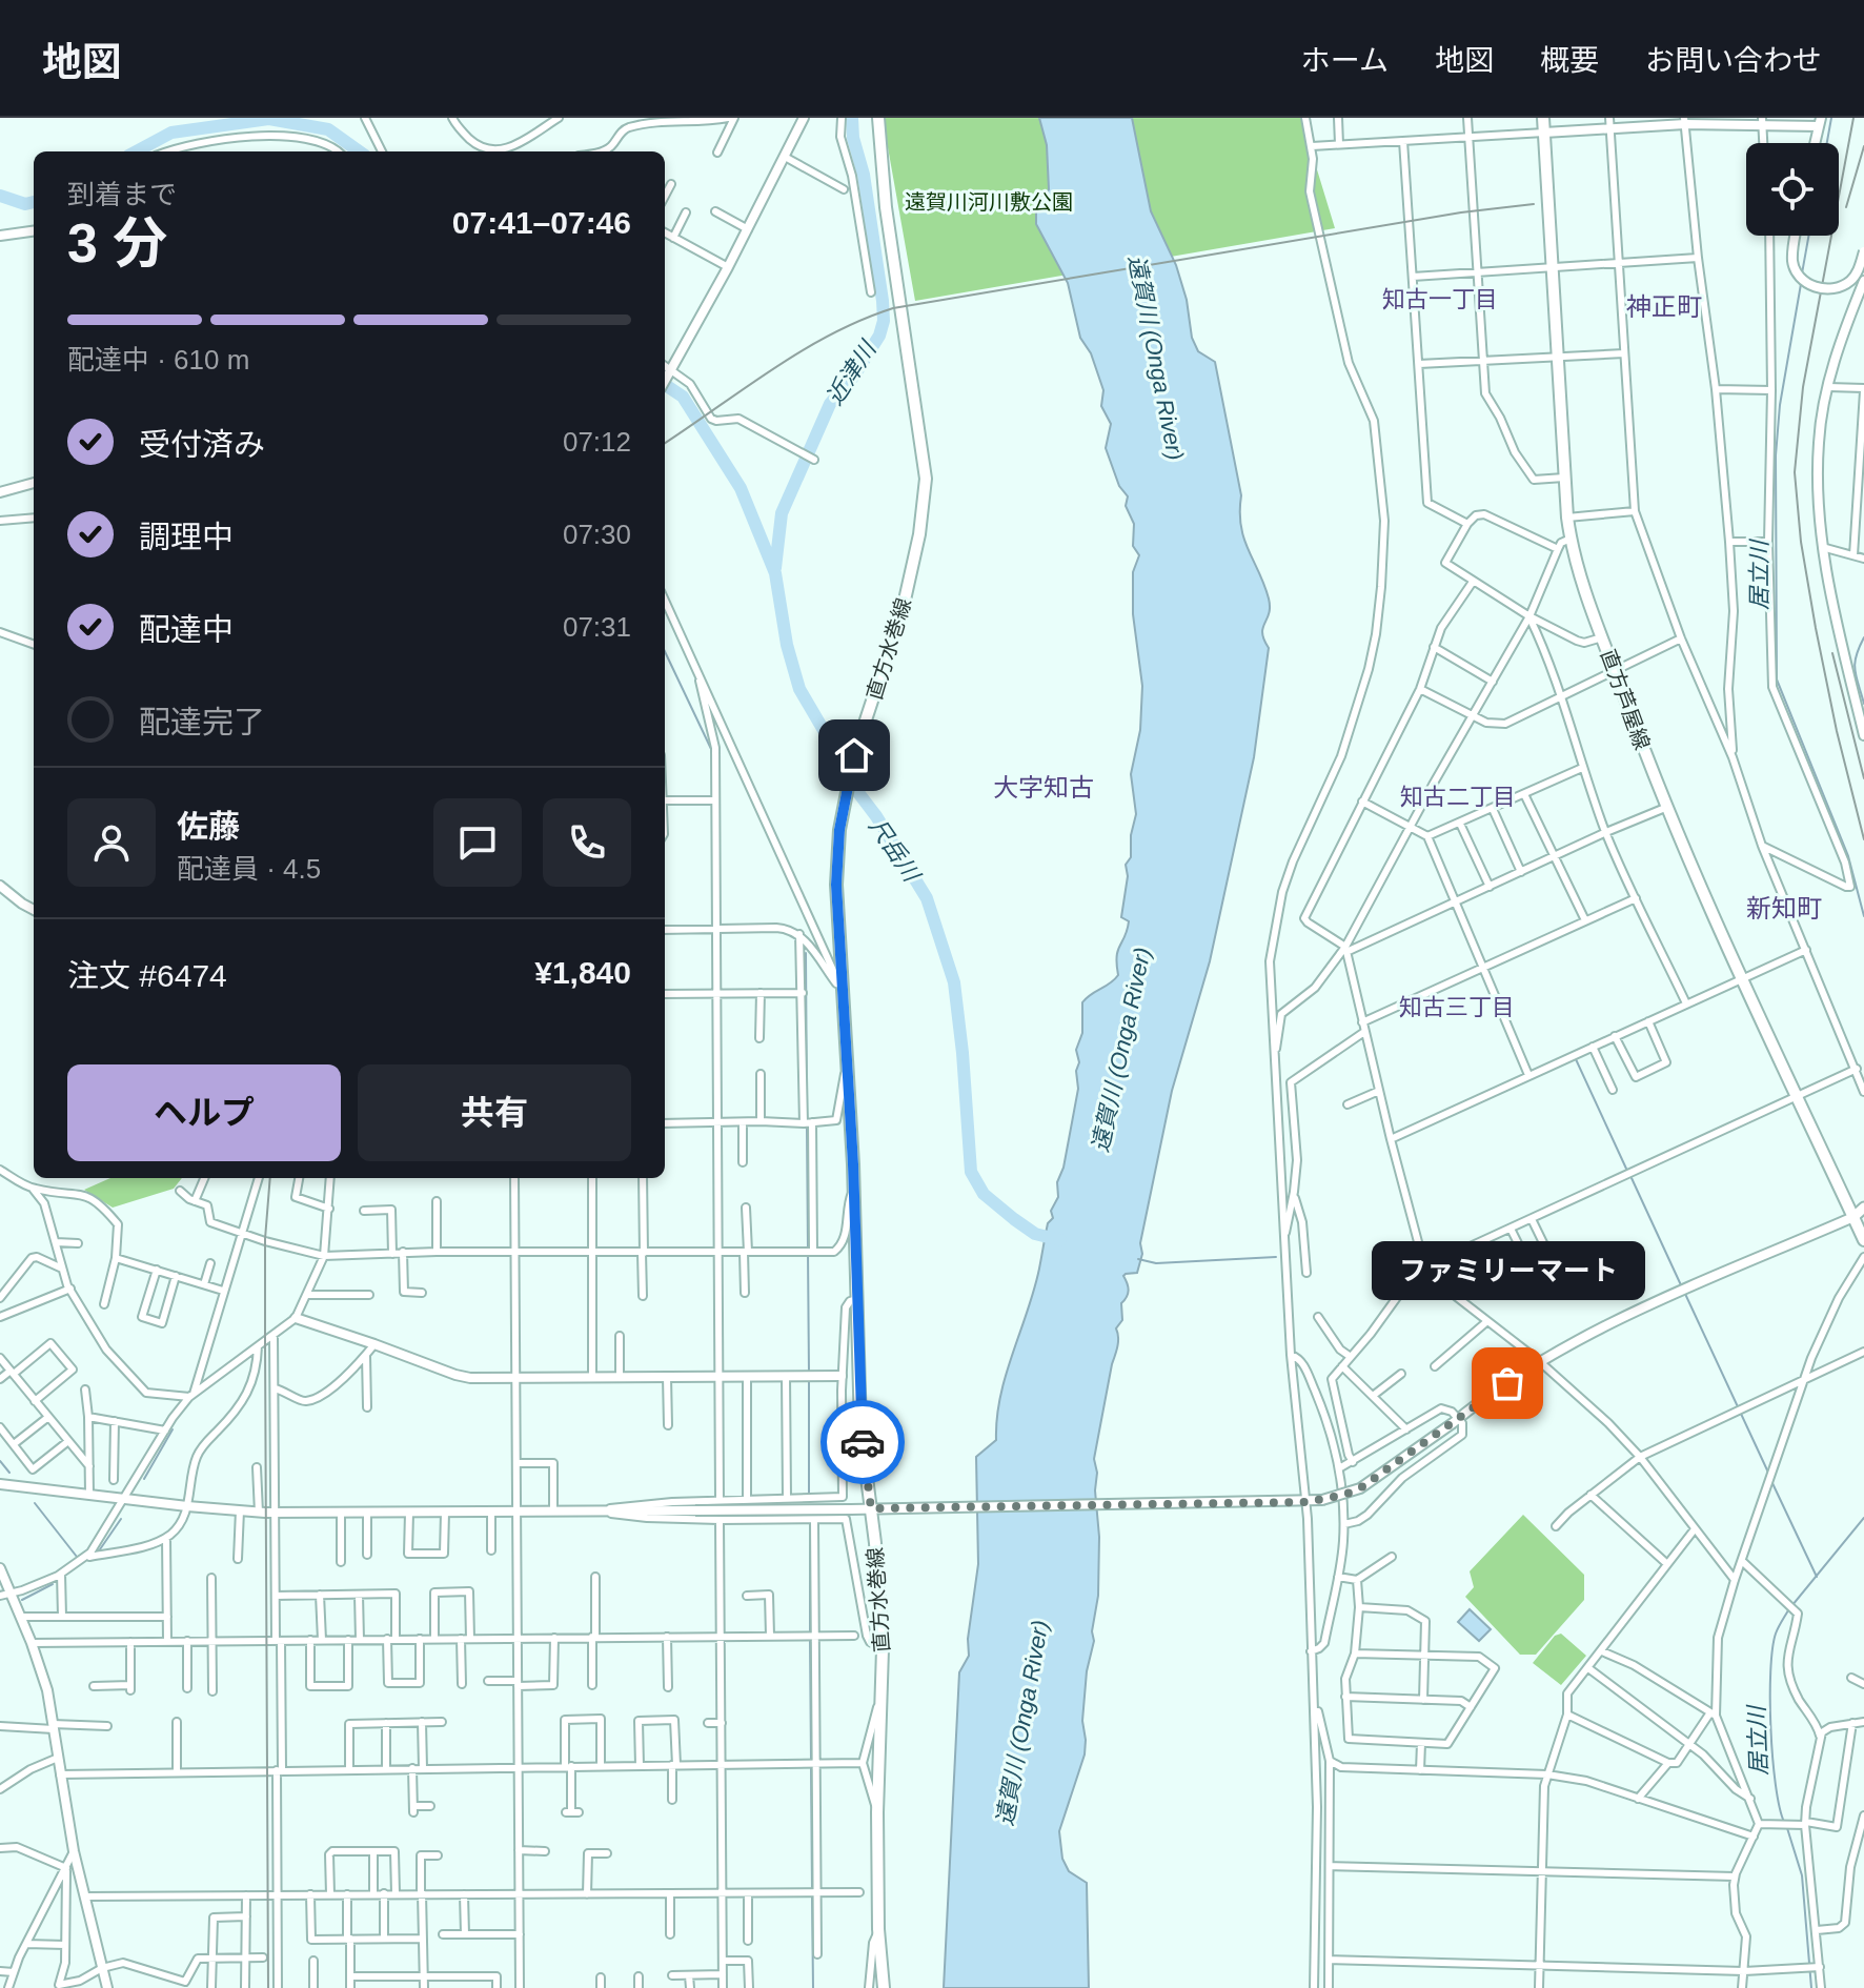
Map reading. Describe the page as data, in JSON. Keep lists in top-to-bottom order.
{
  "streets": {
    "main road": ["直方水巻線", "直方芦屋線"]
  },
  "districts": [
    "知古一丁目",
    "神正町",
    "大字知古",
    "知古二丁目",
    "新知町",
    "知古三丁目"
  ],
  "water": [
    "遠賀川 (Onga River)",
    "近津川",
    "居立川",
    "尺岳川"
  ],
  "parks": ["遠賀川河川敷公園"],
  "places": ["ファミリーマート"],
  "page": {
    "header": "地図",
    "nav": [
      "ホーム",
      "地図",
      "概要",
      "お問い合わせ"
    ],
    "heading": ["3 分", "到着まで", "07:41–07:46"],
    "panel": [
      "佐藤",
      "配達員 · 4.5",
      "注文 #6474",
      "¥1,840"
    ],
    "bar": "配達中 · 610 m",
    "list": [
      ["受付済み", "07:12"],
      ["調理中", "07:30"],
      ["配達中", "07:31"],
      "配達完了"
    ],
    "buttons": ["ヘルプ", "共有"],
    "bubble": "ファミリーマート"
  }
}
